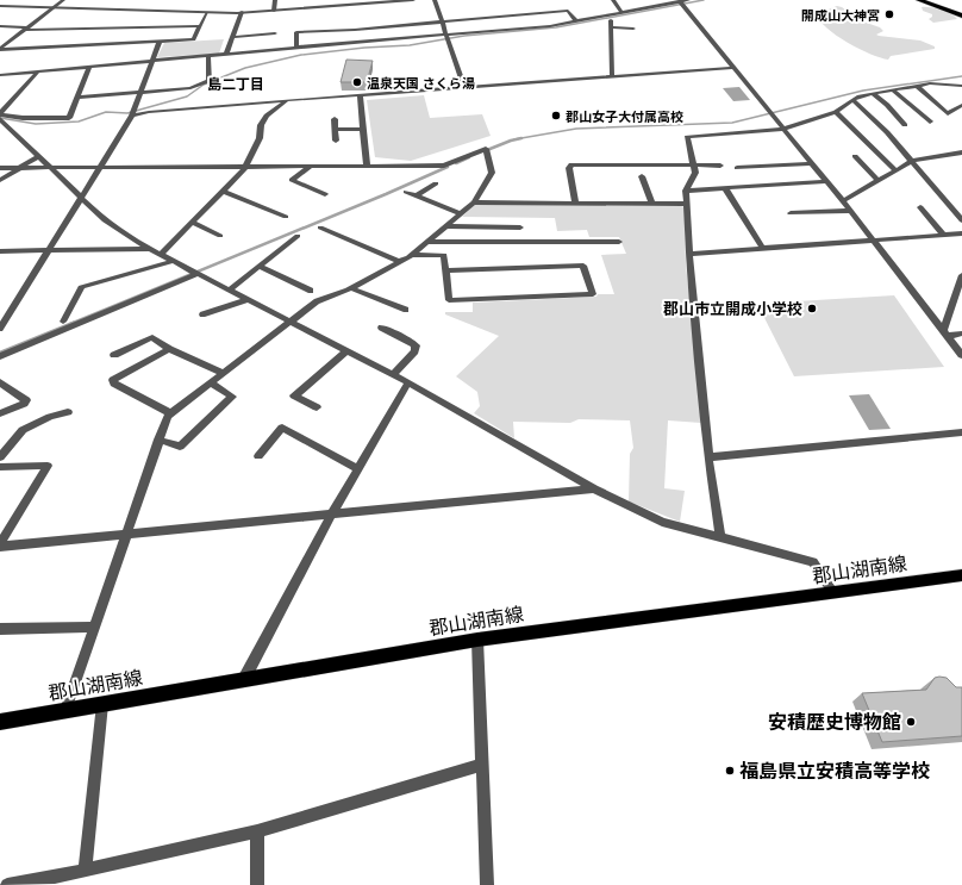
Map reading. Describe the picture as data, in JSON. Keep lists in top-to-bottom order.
{
  "streets": {
    "main road": ["郡山湖南線"]
  },
  "districts": ["島二丁目"],
  "places": [
    "開成山大神宮",
    "温泉天国 さくら湯",
    "郡山女子大付属高校",
    "郡山市立開成小学校",
    "安積歴史博物館",
    "福島県立安積高等学校"
  ]
}
